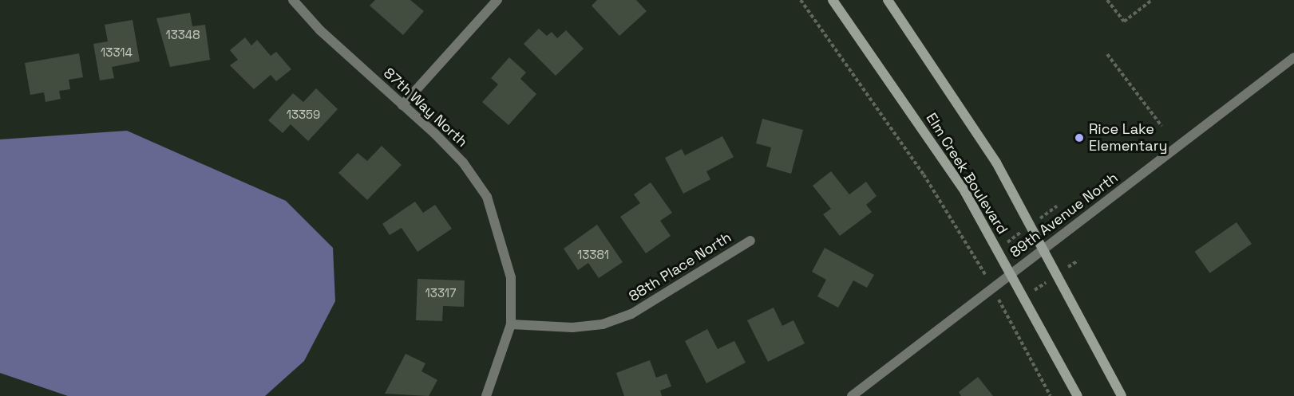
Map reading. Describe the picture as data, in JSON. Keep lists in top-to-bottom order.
{
  "streets": {
    "main road": ["Elm Creek Boulevard"],
    "street": ["87th Way North", "89th Avenue North", "88th Place North"]
  },
  "crossings": [
    ["87th Way North", "88th Place North"],
    ["Elm Creek Boulevard", "89th Avenue North"]
  ],
  "places": ["Rice Lake Elementary"],
  "house_numbers": [
    "13348",
    "13314",
    "13359",
    "13381",
    "13317"
  ]
}
